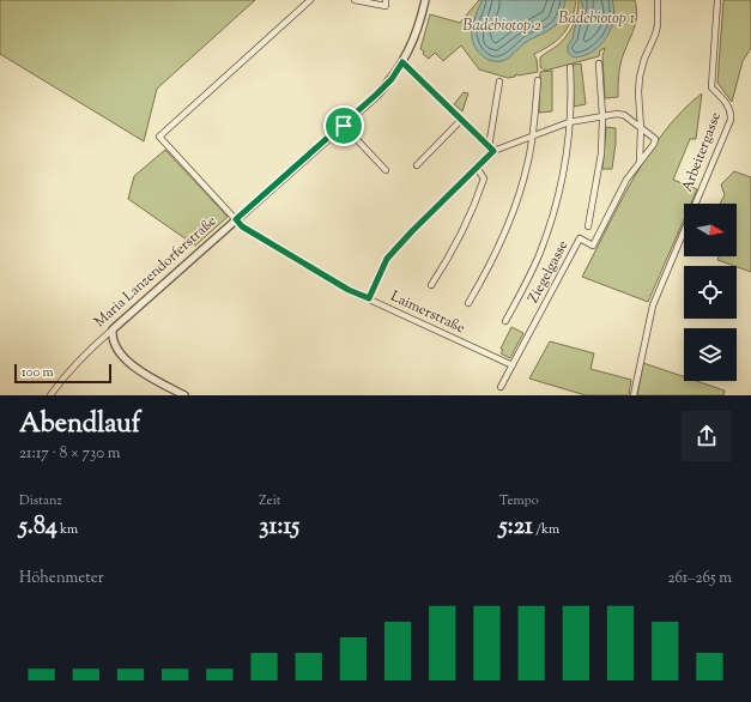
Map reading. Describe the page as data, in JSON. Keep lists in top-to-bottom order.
{
  "streets": {
    "street": [
      "Arbeitergasse",
      "Maria Lanzendorferstraße",
      "Ziegelgasse",
      "Laimerstraße"
    ]
  },
  "crossings": [
    ["Maria Lanzendorferstraße", "Laimerstraße"],
    ["Ziegelgasse", "Laimerstraße"]
  ],
  "water": ["Badebiotop 1", "Badebiotop 2"],
  "scale_bar": "100 m",
  "north": "right",
  "page": {
    "scale": "100 m",
    "heading": ["Abendlauf", "21:17 · 8 × 730 m"],
    "stats": [
      ["Distanz", "5.84 km"],
      ["Zeit", "31:15"],
      ["Tempo", "5:21 /km"]
    ],
    "chart": ["Höhenmeter", "261–265 m"]
  }
}
